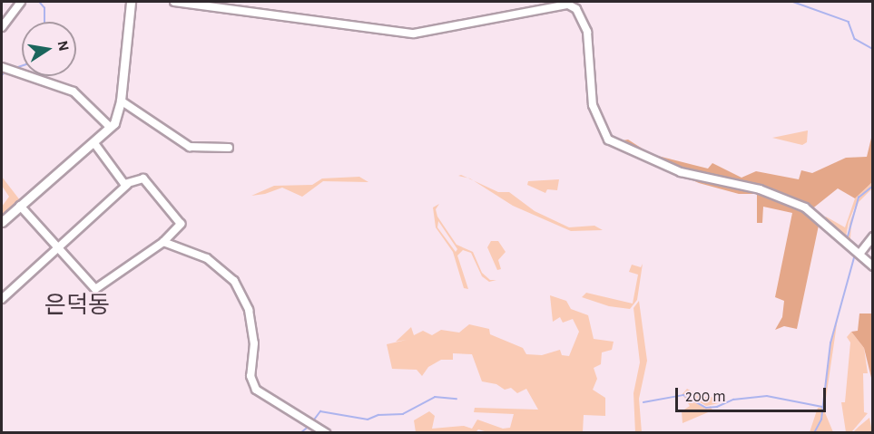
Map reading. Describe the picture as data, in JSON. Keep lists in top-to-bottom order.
{
  "districts": ["은덕동"],
  "scale_bar": "200 m",
  "north": "right"
}
